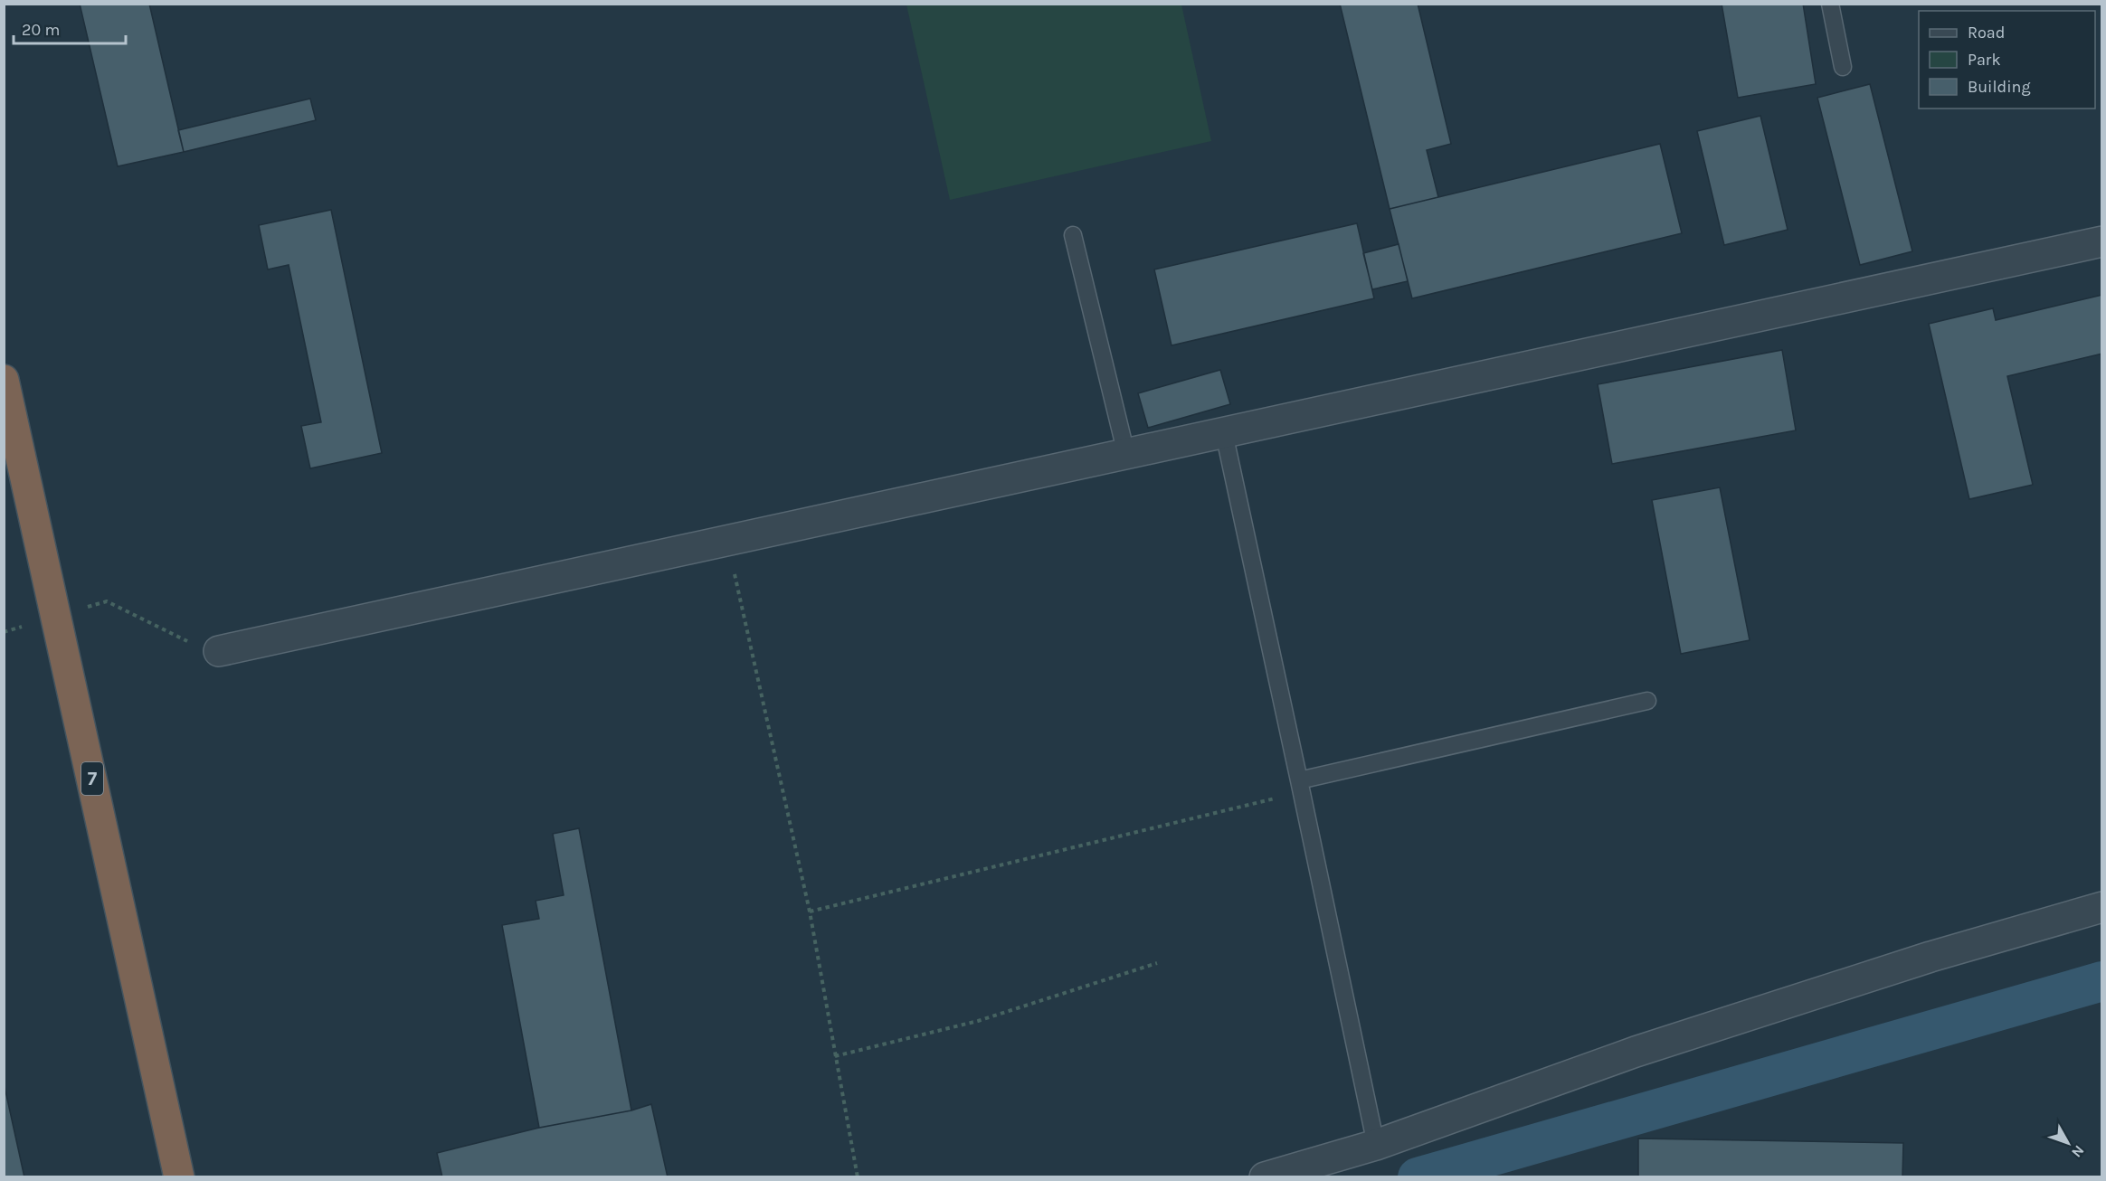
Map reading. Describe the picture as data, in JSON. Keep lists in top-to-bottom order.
{
  "streets": {
    "highway": ["7"]
  },
  "legend": ["Road", "Park", "Building"],
  "scale_bar": "20 m",
  "north": "bottom right"
}
